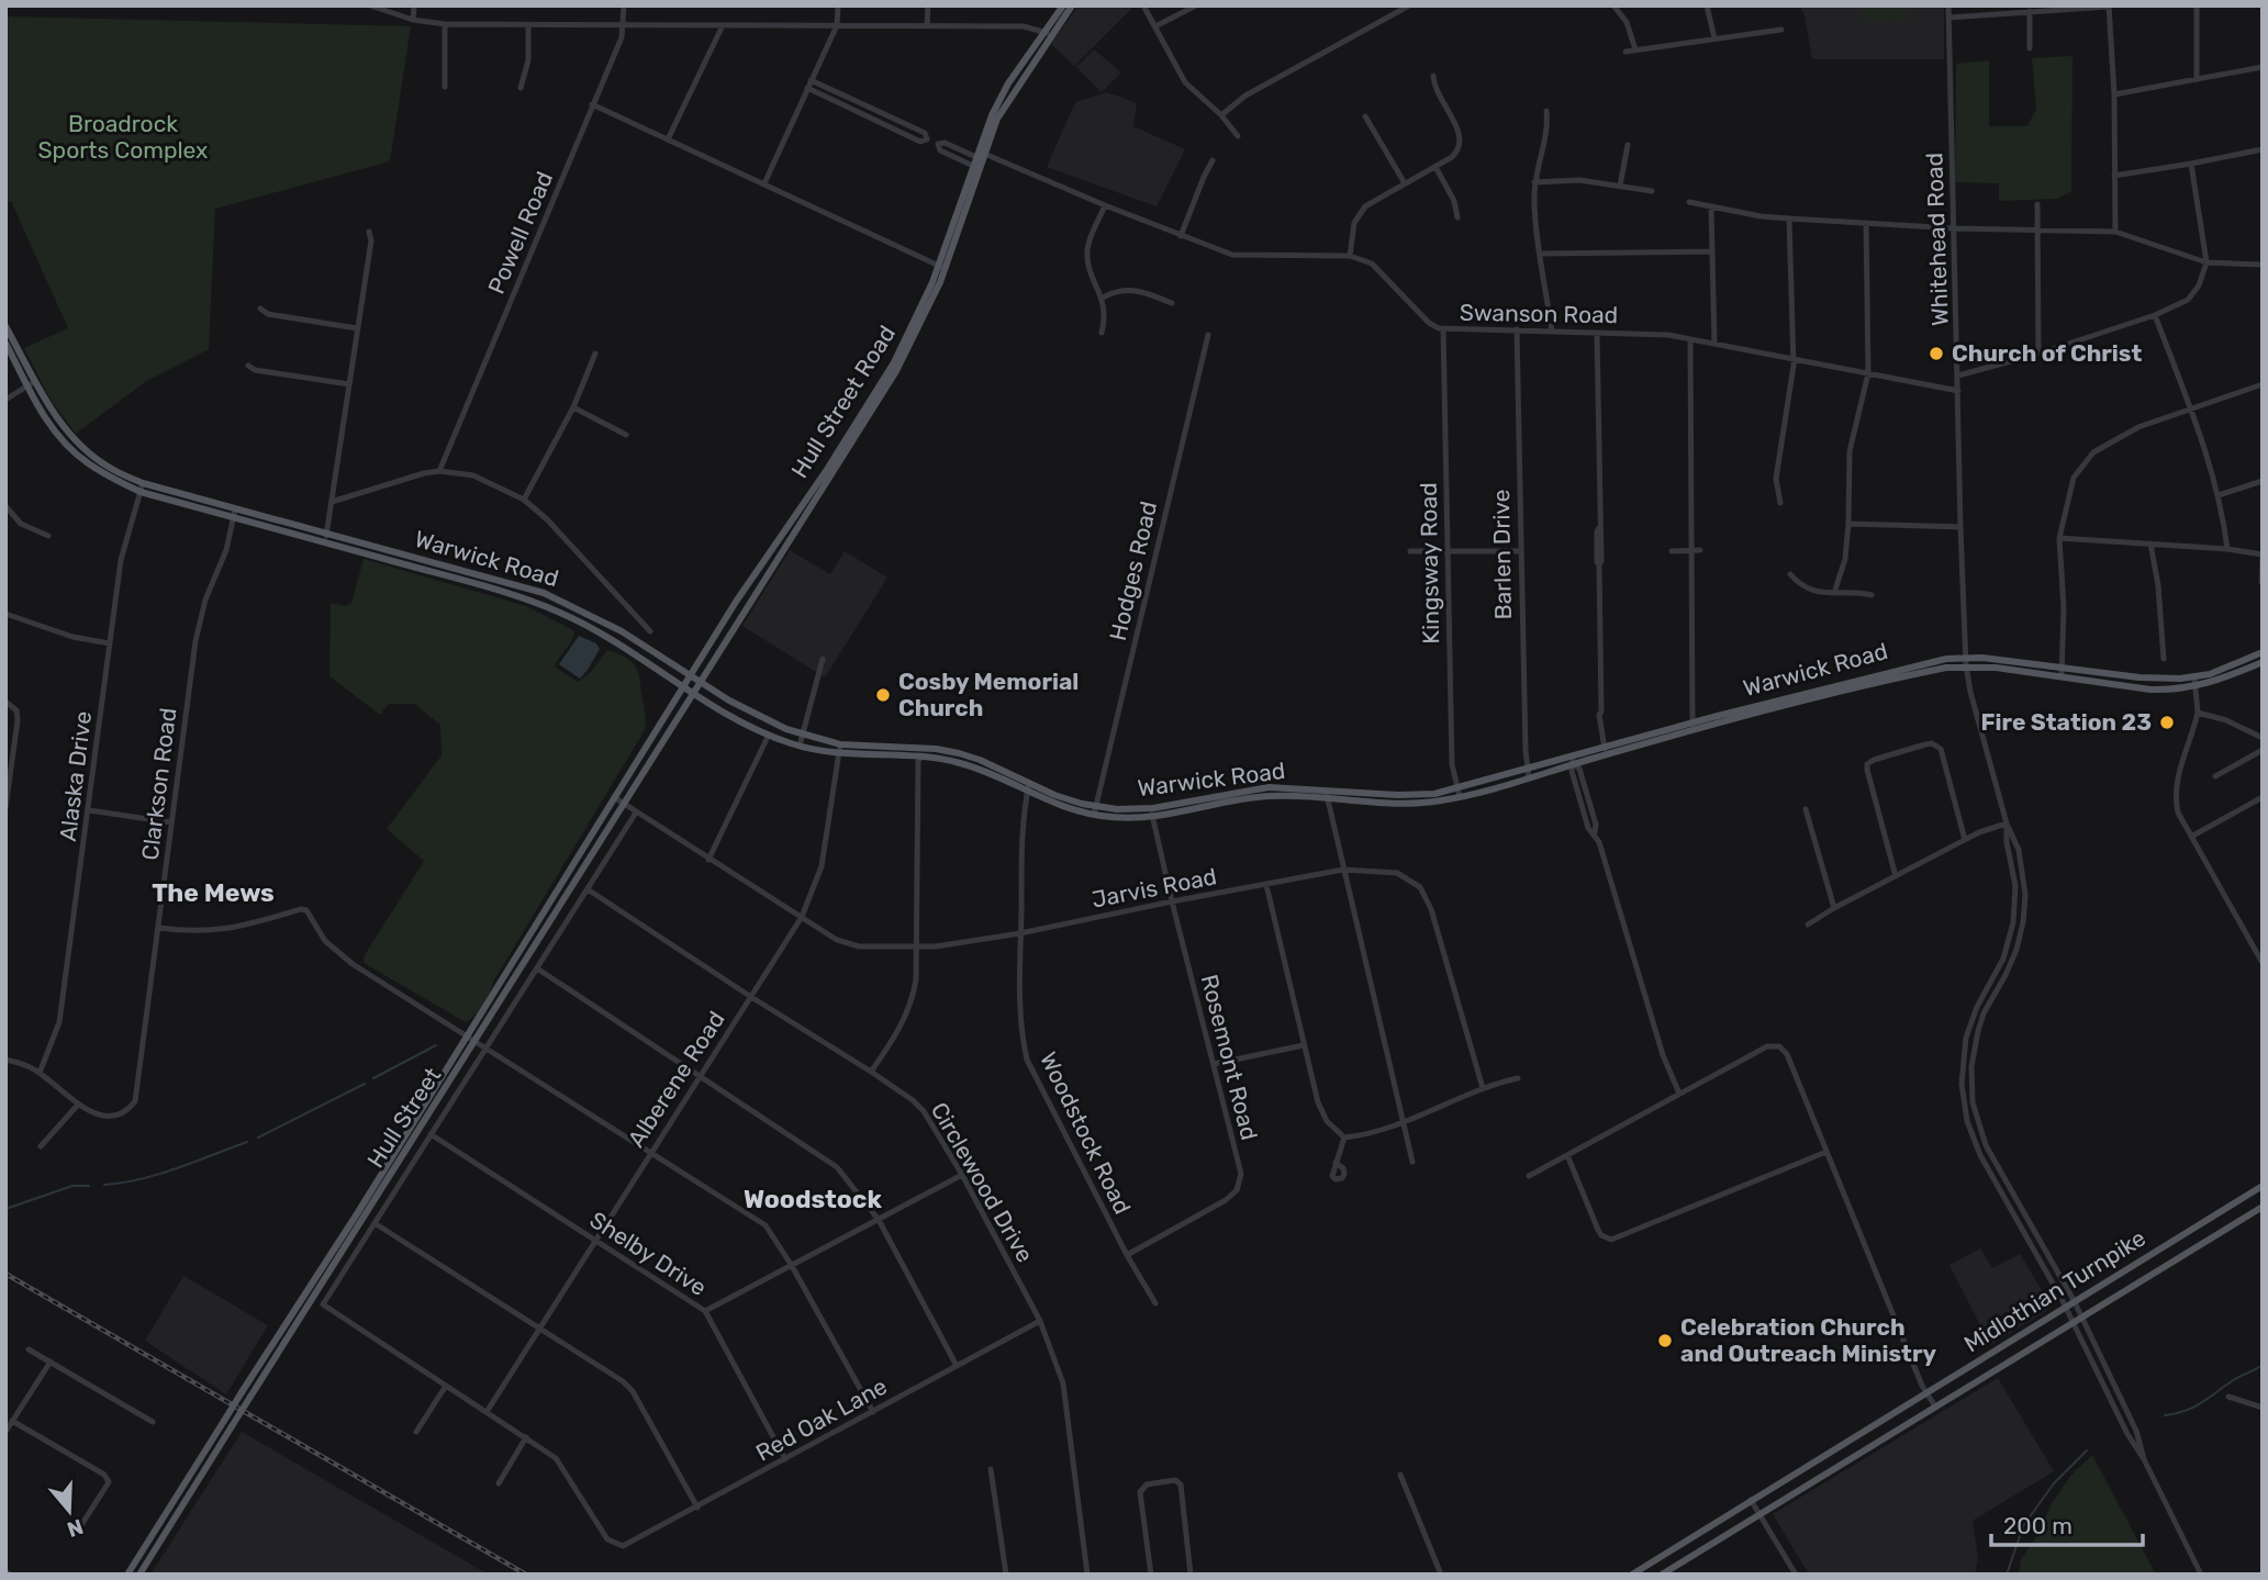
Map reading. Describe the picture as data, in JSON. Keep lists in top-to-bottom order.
{
  "streets": {
    "main road": [
      "Hull Street Road",
      "Warwick Road",
      "Hull Street",
      "Midlothian Turnpike"
    ],
    "street": [
      "Powell Road",
      "Whitehead Road",
      "Swanson Road",
      "Barlen Drive",
      "Kingsway Road",
      "Hodges Road",
      "Alaska Drive",
      "Clarkson Road",
      "Jarvis Road",
      "Rosemont Road",
      "Alberene Road",
      "Woodstock Road",
      "Circlewood Drive",
      "Shelby Drive",
      "Red Oak Lane"
    ]
  },
  "crossings": [
    ["Whitehead Road", "Swanson Road"],
    ["Whitehead Road", "Warwick Road"],
    ["Swanson Road", "Hull Street Road"],
    ["Swanson Road", "Barlen Drive"],
    ["Swanson Road", "Kingsway Road"],
    ["Hull Street Road", "Warwick Road"],
    ["Hull Street Road", "Jarvis Road"],
    ["Hull Street Road", "Hull Street"],
    ["Barlen Drive", "Warwick Road"],
    ["Warwick Road", "Kingsway Road"],
    ["Warwick Road", "Hodges Road"],
    ["Warwick Road", "Alaska Drive"],
    ["Warwick Road", "Clarkson Road"],
    ["Warwick Road", "Rosemont Road"],
    ["Warwick Road", "Alberene Road"],
    ["Warwick Road", "Hull Street"],
    ["Warwick Road", "Woodstock Road"],
    ["Alaska Drive", "Clarkson Road"],
    ["Jarvis Road", "Rosemont Road"],
    ["Jarvis Road", "Alberene Road"],
    ["Jarvis Road", "Hull Street"],
    ["Jarvis Road", "Woodstock Road"],
    ["Rosemont Road", "Woodstock Road"],
    ["Alberene Road", "Circlewood Drive"],
    ["Alberene Road", "Shelby Drive"],
    ["Circlewood Drive", "Red Oak Lane"],
    ["Shelby Drive", "Red Oak Lane"]
  ],
  "districts": ["The Mews", "Woodstock"],
  "parks": ["Broadrock Sports Complex"],
  "places": [
    "Church of Christ",
    "Cosby Memorial Church",
    "Fire Station 23",
    "Celebration Church and Outreach Ministry"
  ],
  "scale_bar": "200 m",
  "north": "bottom"
}
